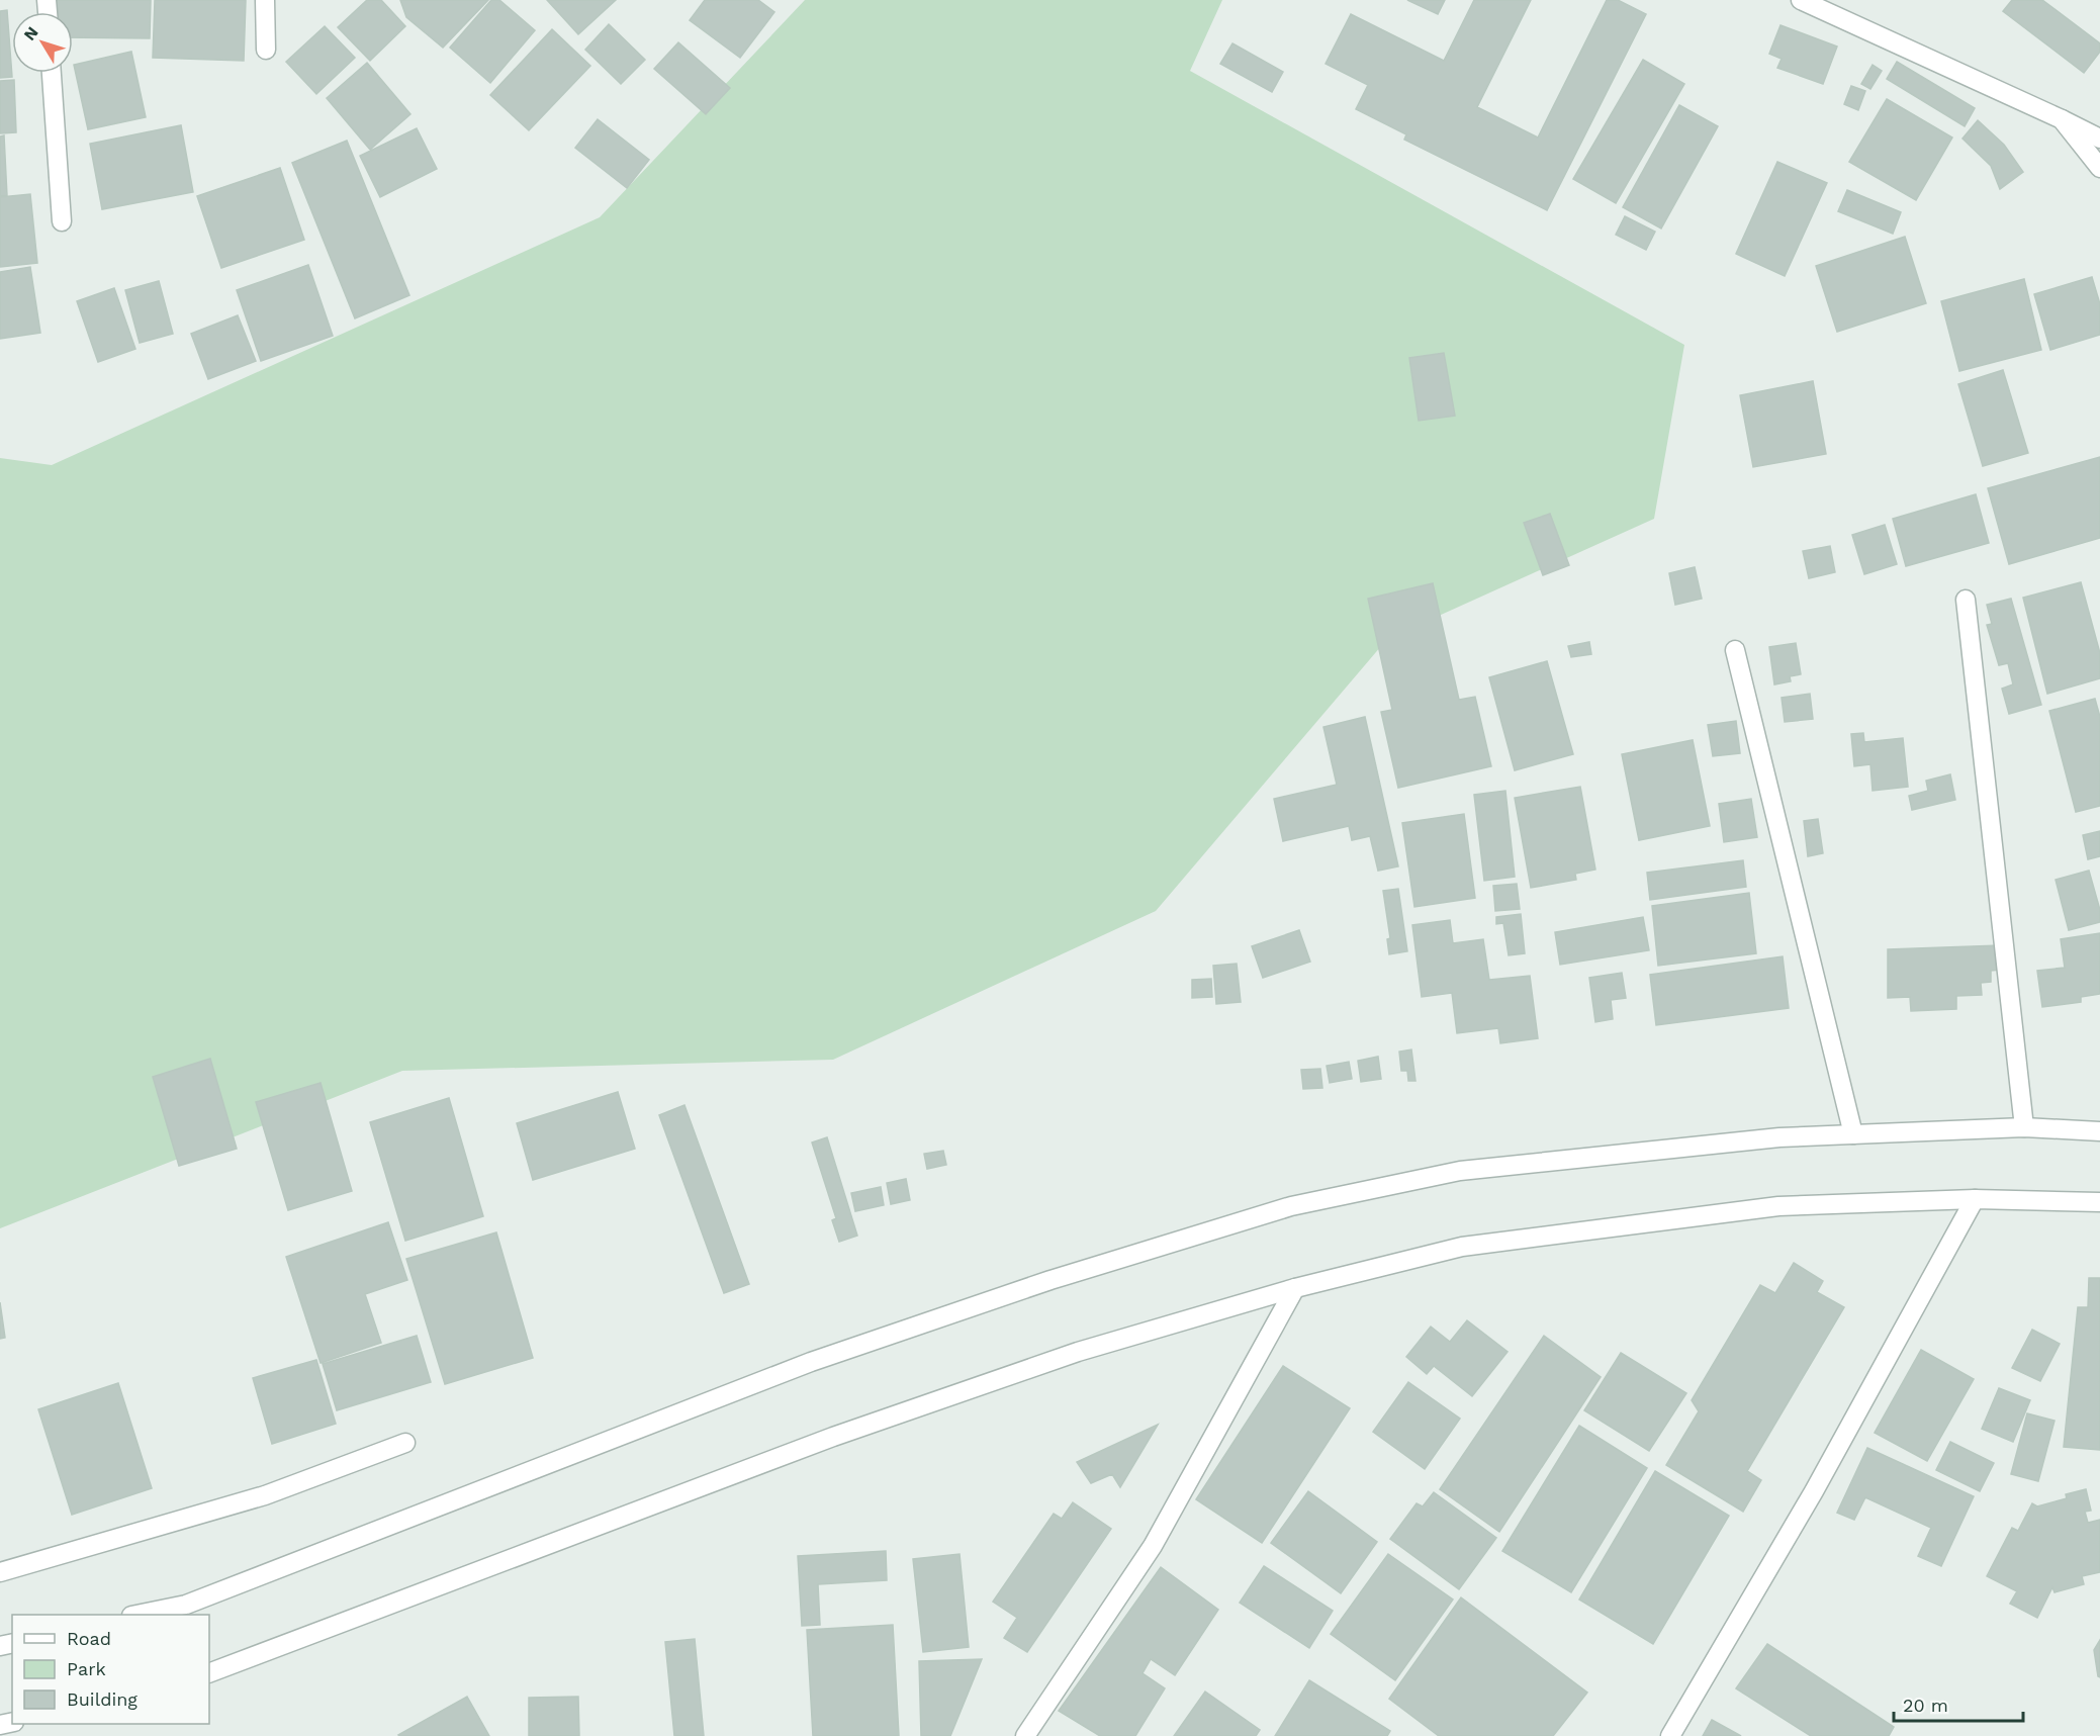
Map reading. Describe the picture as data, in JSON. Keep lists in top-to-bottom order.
{
  "legend": ["Road", "Park", "Building"],
  "scale_bar": "20 m",
  "north": "top left"
}
